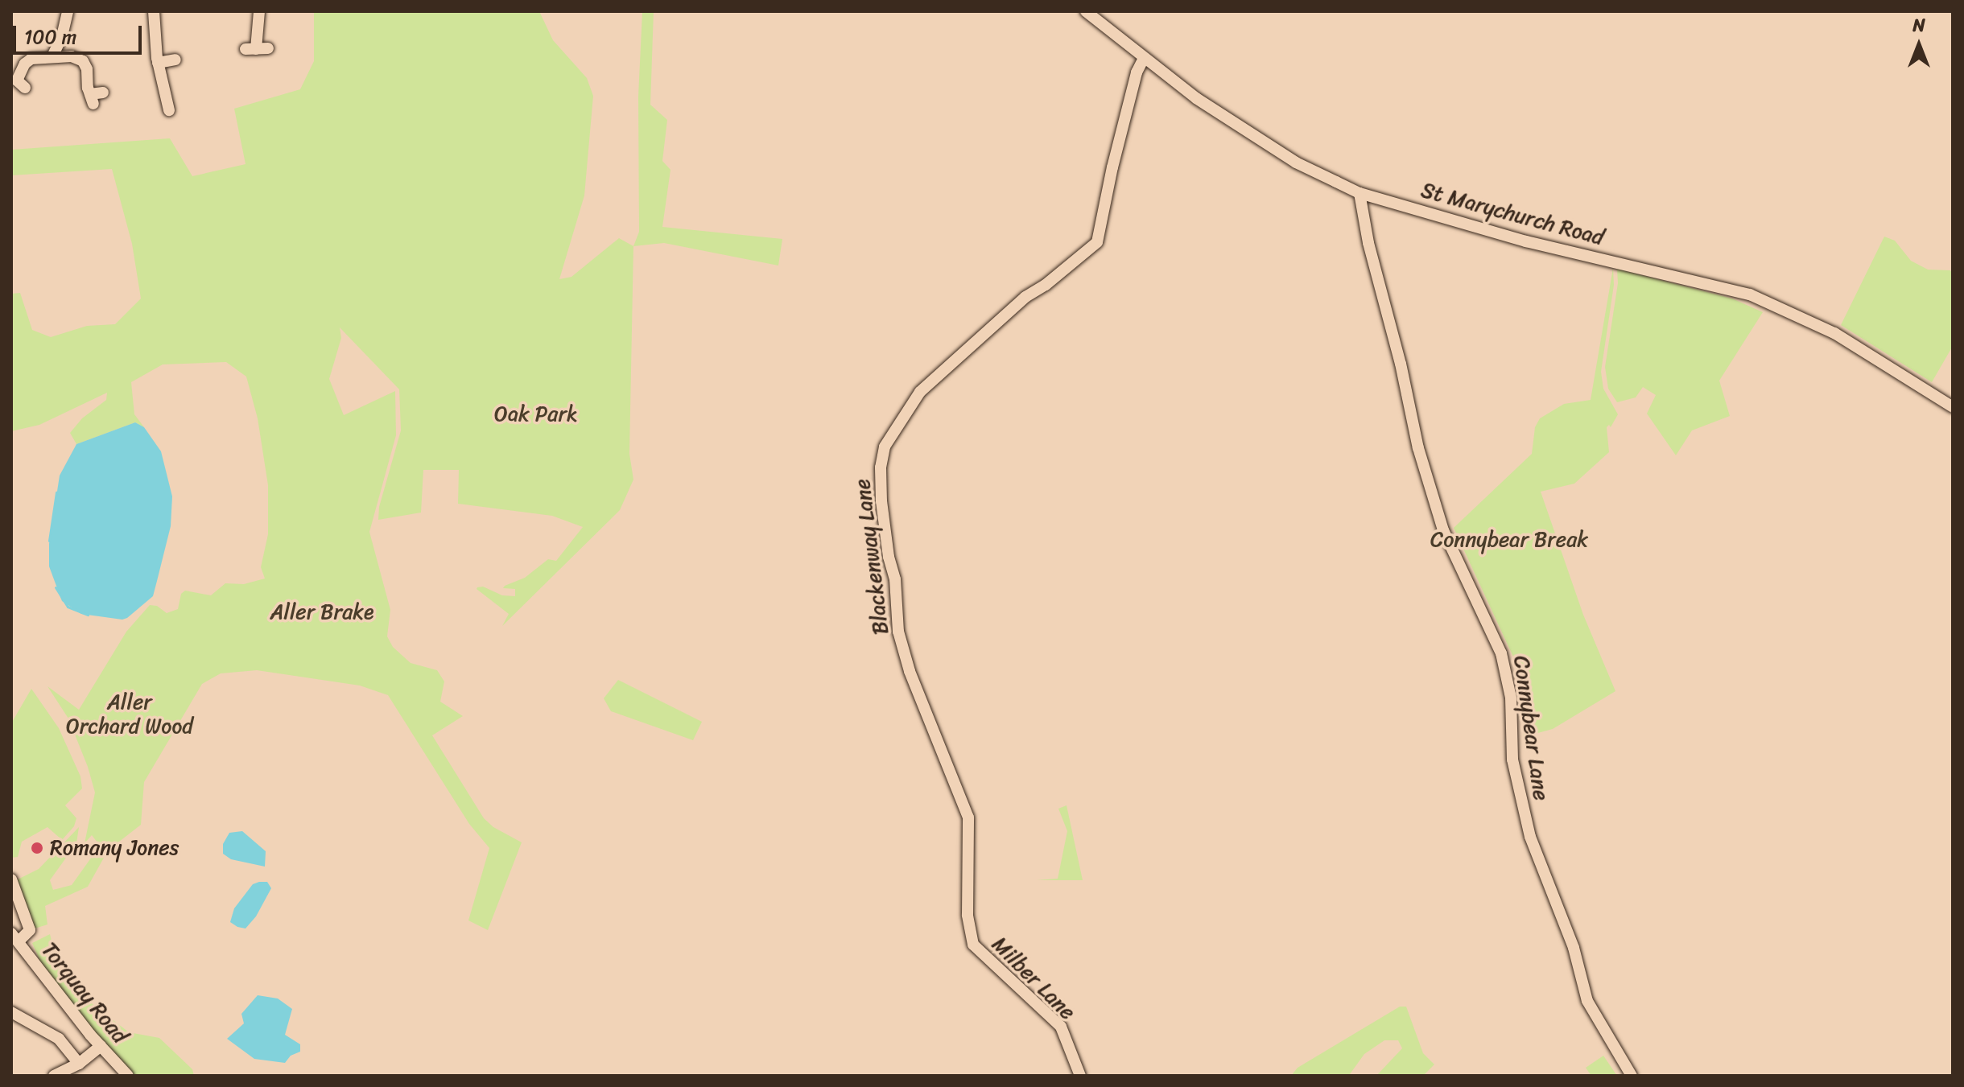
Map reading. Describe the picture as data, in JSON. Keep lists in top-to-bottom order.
{
  "streets": {
    "street": [
      "St Marychurch Road",
      "Blackenway Lane",
      "Connybear Lane",
      "Milber Lane",
      "Torquay Road"
    ]
  },
  "crossings": [
    ["St Marychurch Road", "Blackenway Lane"],
    ["St Marychurch Road", "Connybear Lane"],
    ["Blackenway Lane", "Milber Lane"]
  ],
  "parks": [
    "Oak Park",
    "Connybear Break",
    "Aller Brake",
    "Aller Orchard Wood"
  ],
  "places": ["Romany Jones"],
  "scale_bar": "100 m",
  "north": "top"
}
